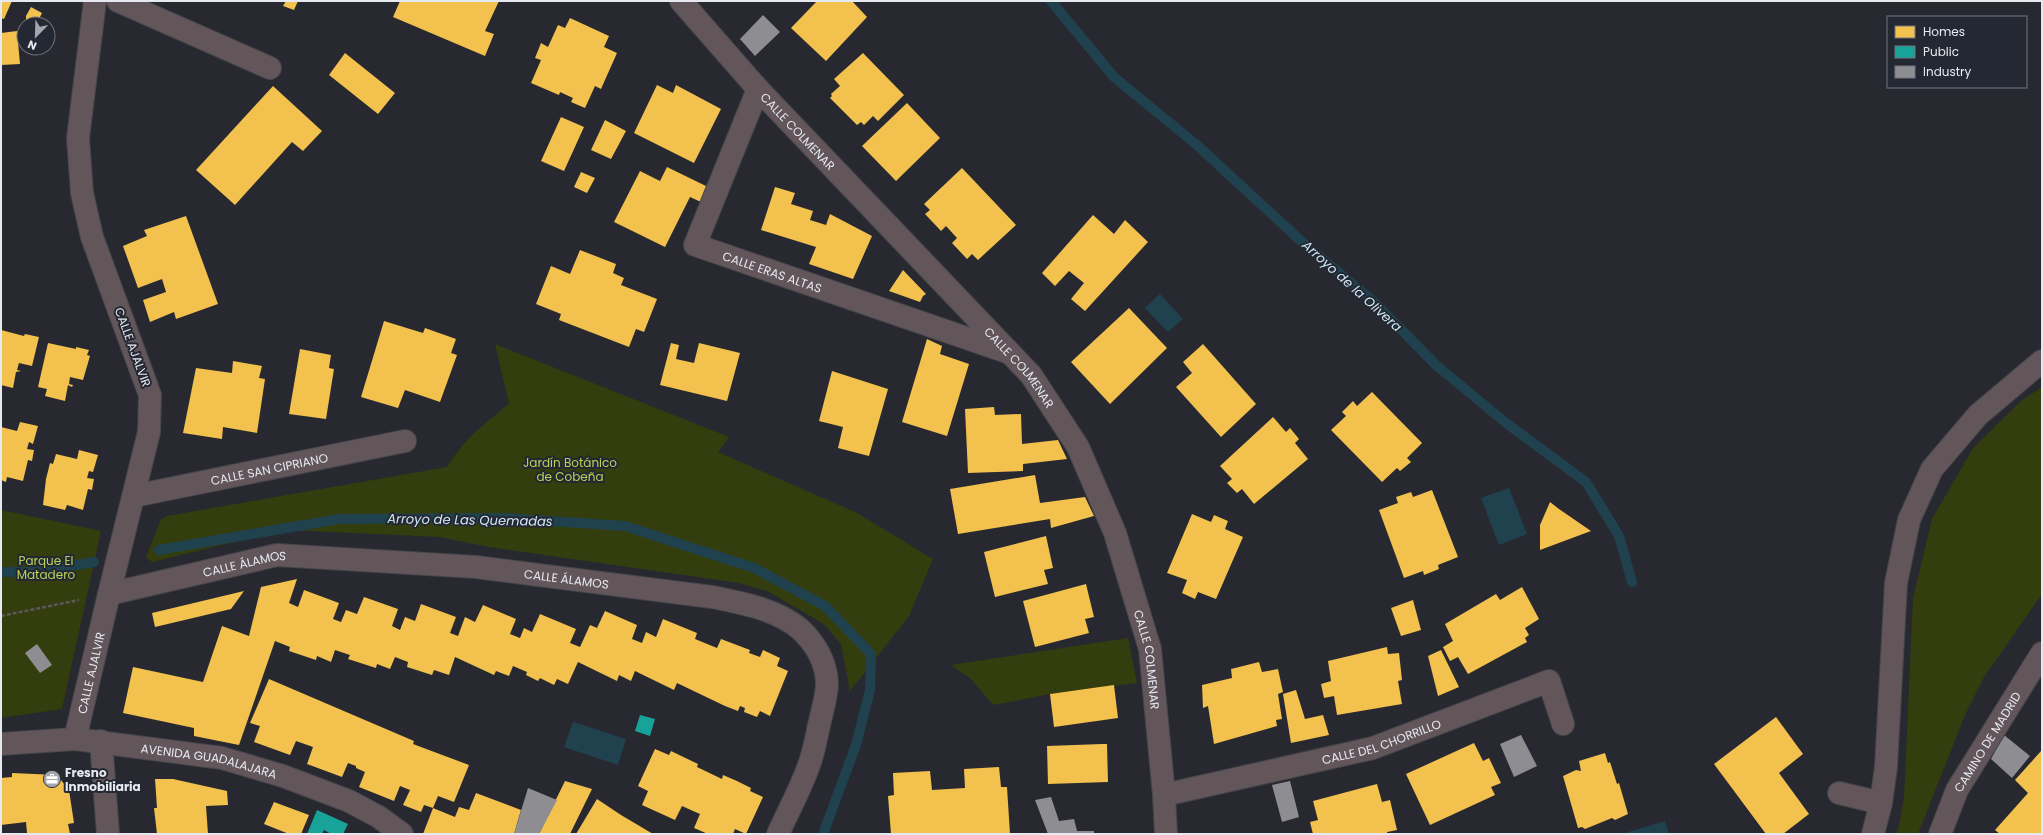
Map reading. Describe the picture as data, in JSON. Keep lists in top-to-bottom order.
{
  "streets": {
    "street": [
      "CALLE COLMENAR",
      "CALLE ERAS ALTAS",
      "CALLE AJALVIR",
      "CALLE SAN CIPRIANO",
      "CALLE ÁLAMOS",
      "CALLE DEL CHORRILLO",
      "CAMINO DE MADRID",
      "AVENIDA GUADALAJARA"
    ]
  },
  "crossings": [
    ["CALLE COLMENAR", "CALLE ERAS ALTAS"],
    ["CALLE COLMENAR", "CALLE DEL CHORRILLO"],
    ["CALLE AJALVIR", "CALLE SAN CIPRIANO"],
    ["CALLE AJALVIR", "CALLE ÁLAMOS"],
    ["CALLE AJALVIR", "AVENIDA GUADALAJARA"]
  ],
  "water": ["Arroyo de la Olivera", "Arroyo de Las Quemadas"],
  "parks": ["Jardín Botánico de Cobeña", "Parque El Matadero"],
  "places": {
    "office": ["Fresno Inmobiliaria"]
  },
  "legend": ["Homes", "Public", "Industry"],
  "north": "bottom left"
}
